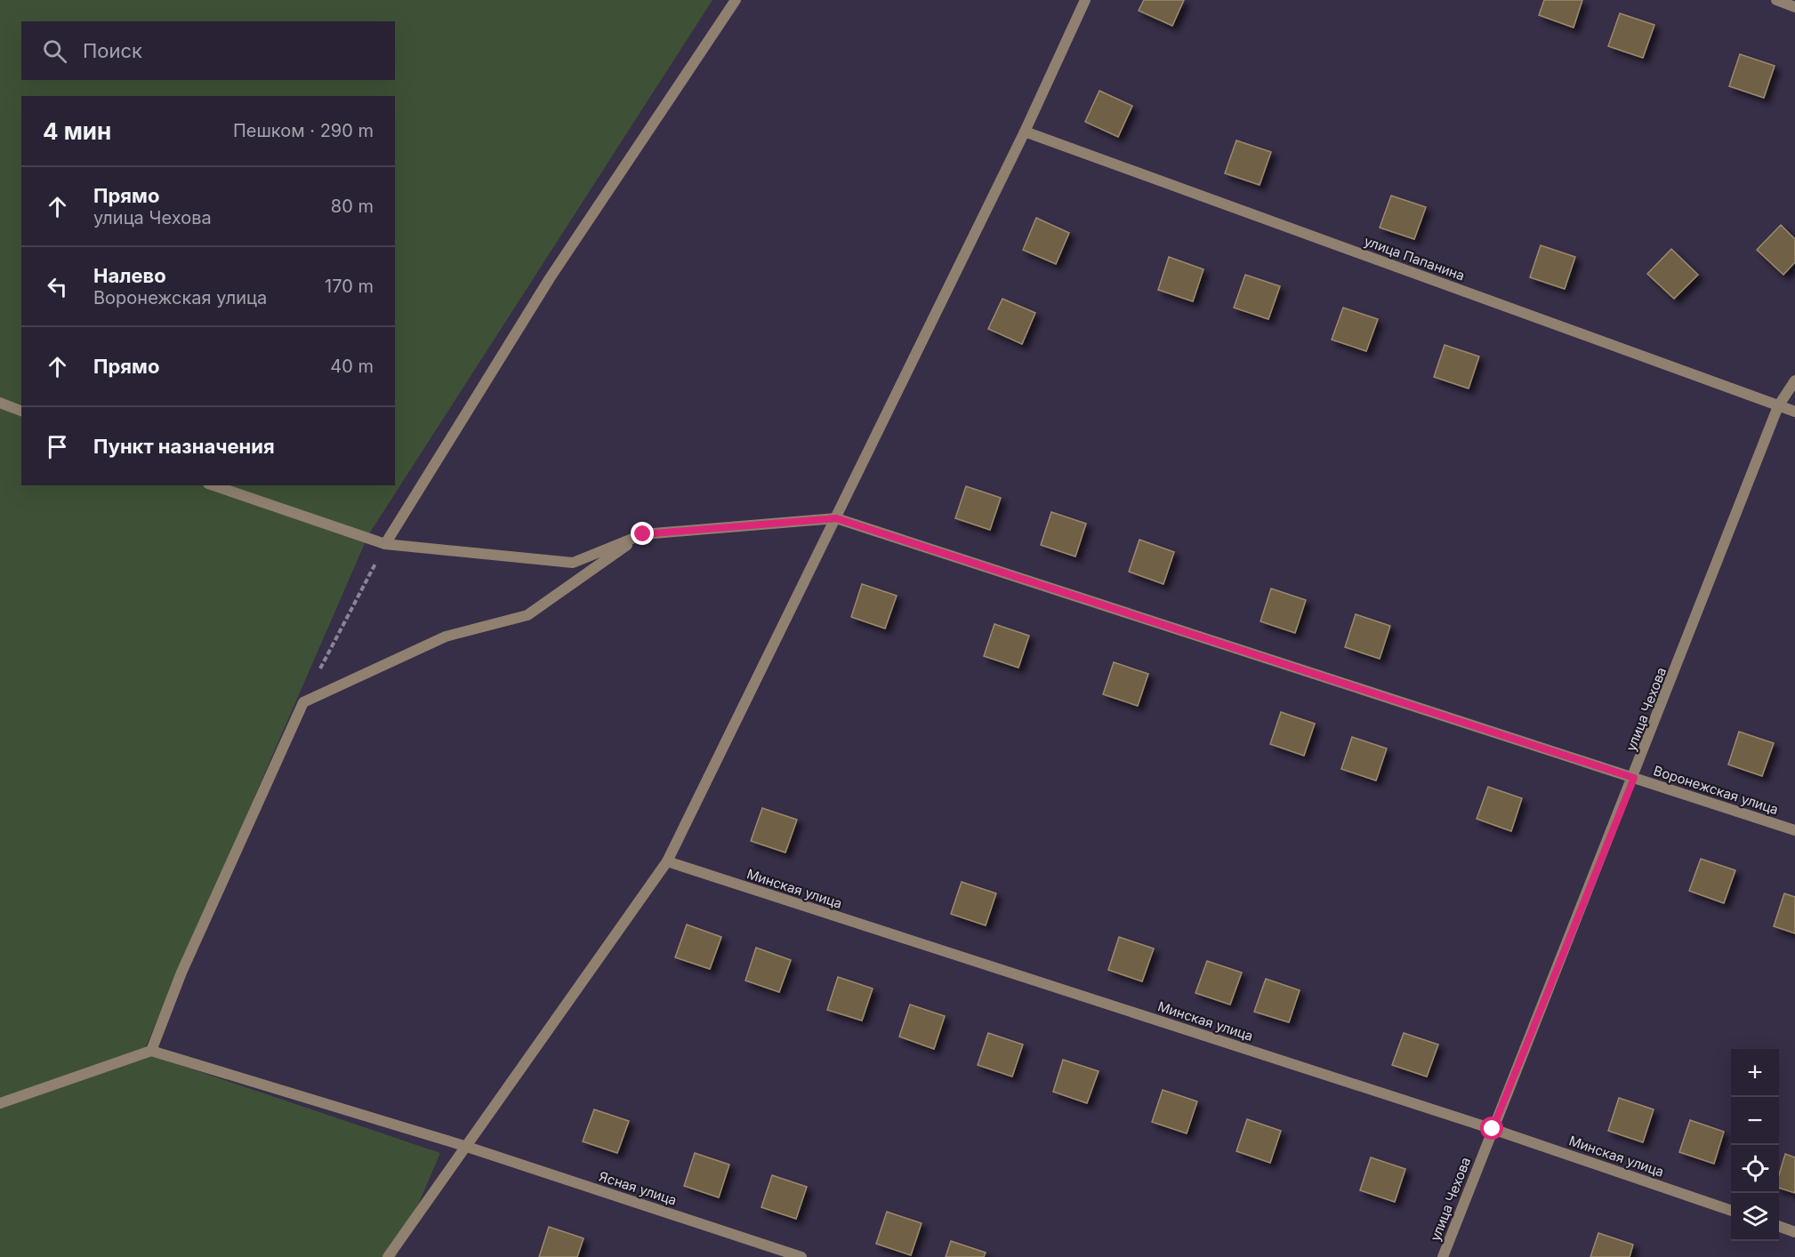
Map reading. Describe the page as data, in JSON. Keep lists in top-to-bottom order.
{
  "streets": {
    "street": [
      "улица Папанина",
      "улица Чехова",
      "Воронежская улица",
      "Минская улица",
      "Ясная улица"
    ]
  },
  "crossings": [
    ["улица Папанина", "улица Чехова"],
    ["улица Чехова", "Воронежская улица"],
    ["улица Чехова", "Минская улица"]
  ],
  "page": {
    "search": "Поиск",
    "heading": ["4 мин", "Пешком · 290 m"],
    "list": [
      ["Прямо", "улица Чехова", "80 m"],
      ["Налево", "Воронежская улица", "170 m"],
      ["Прямо", "40 m"],
      "Пункт назначения"
    ],
    "map_buttons": ["+", "−"]
  }
}
